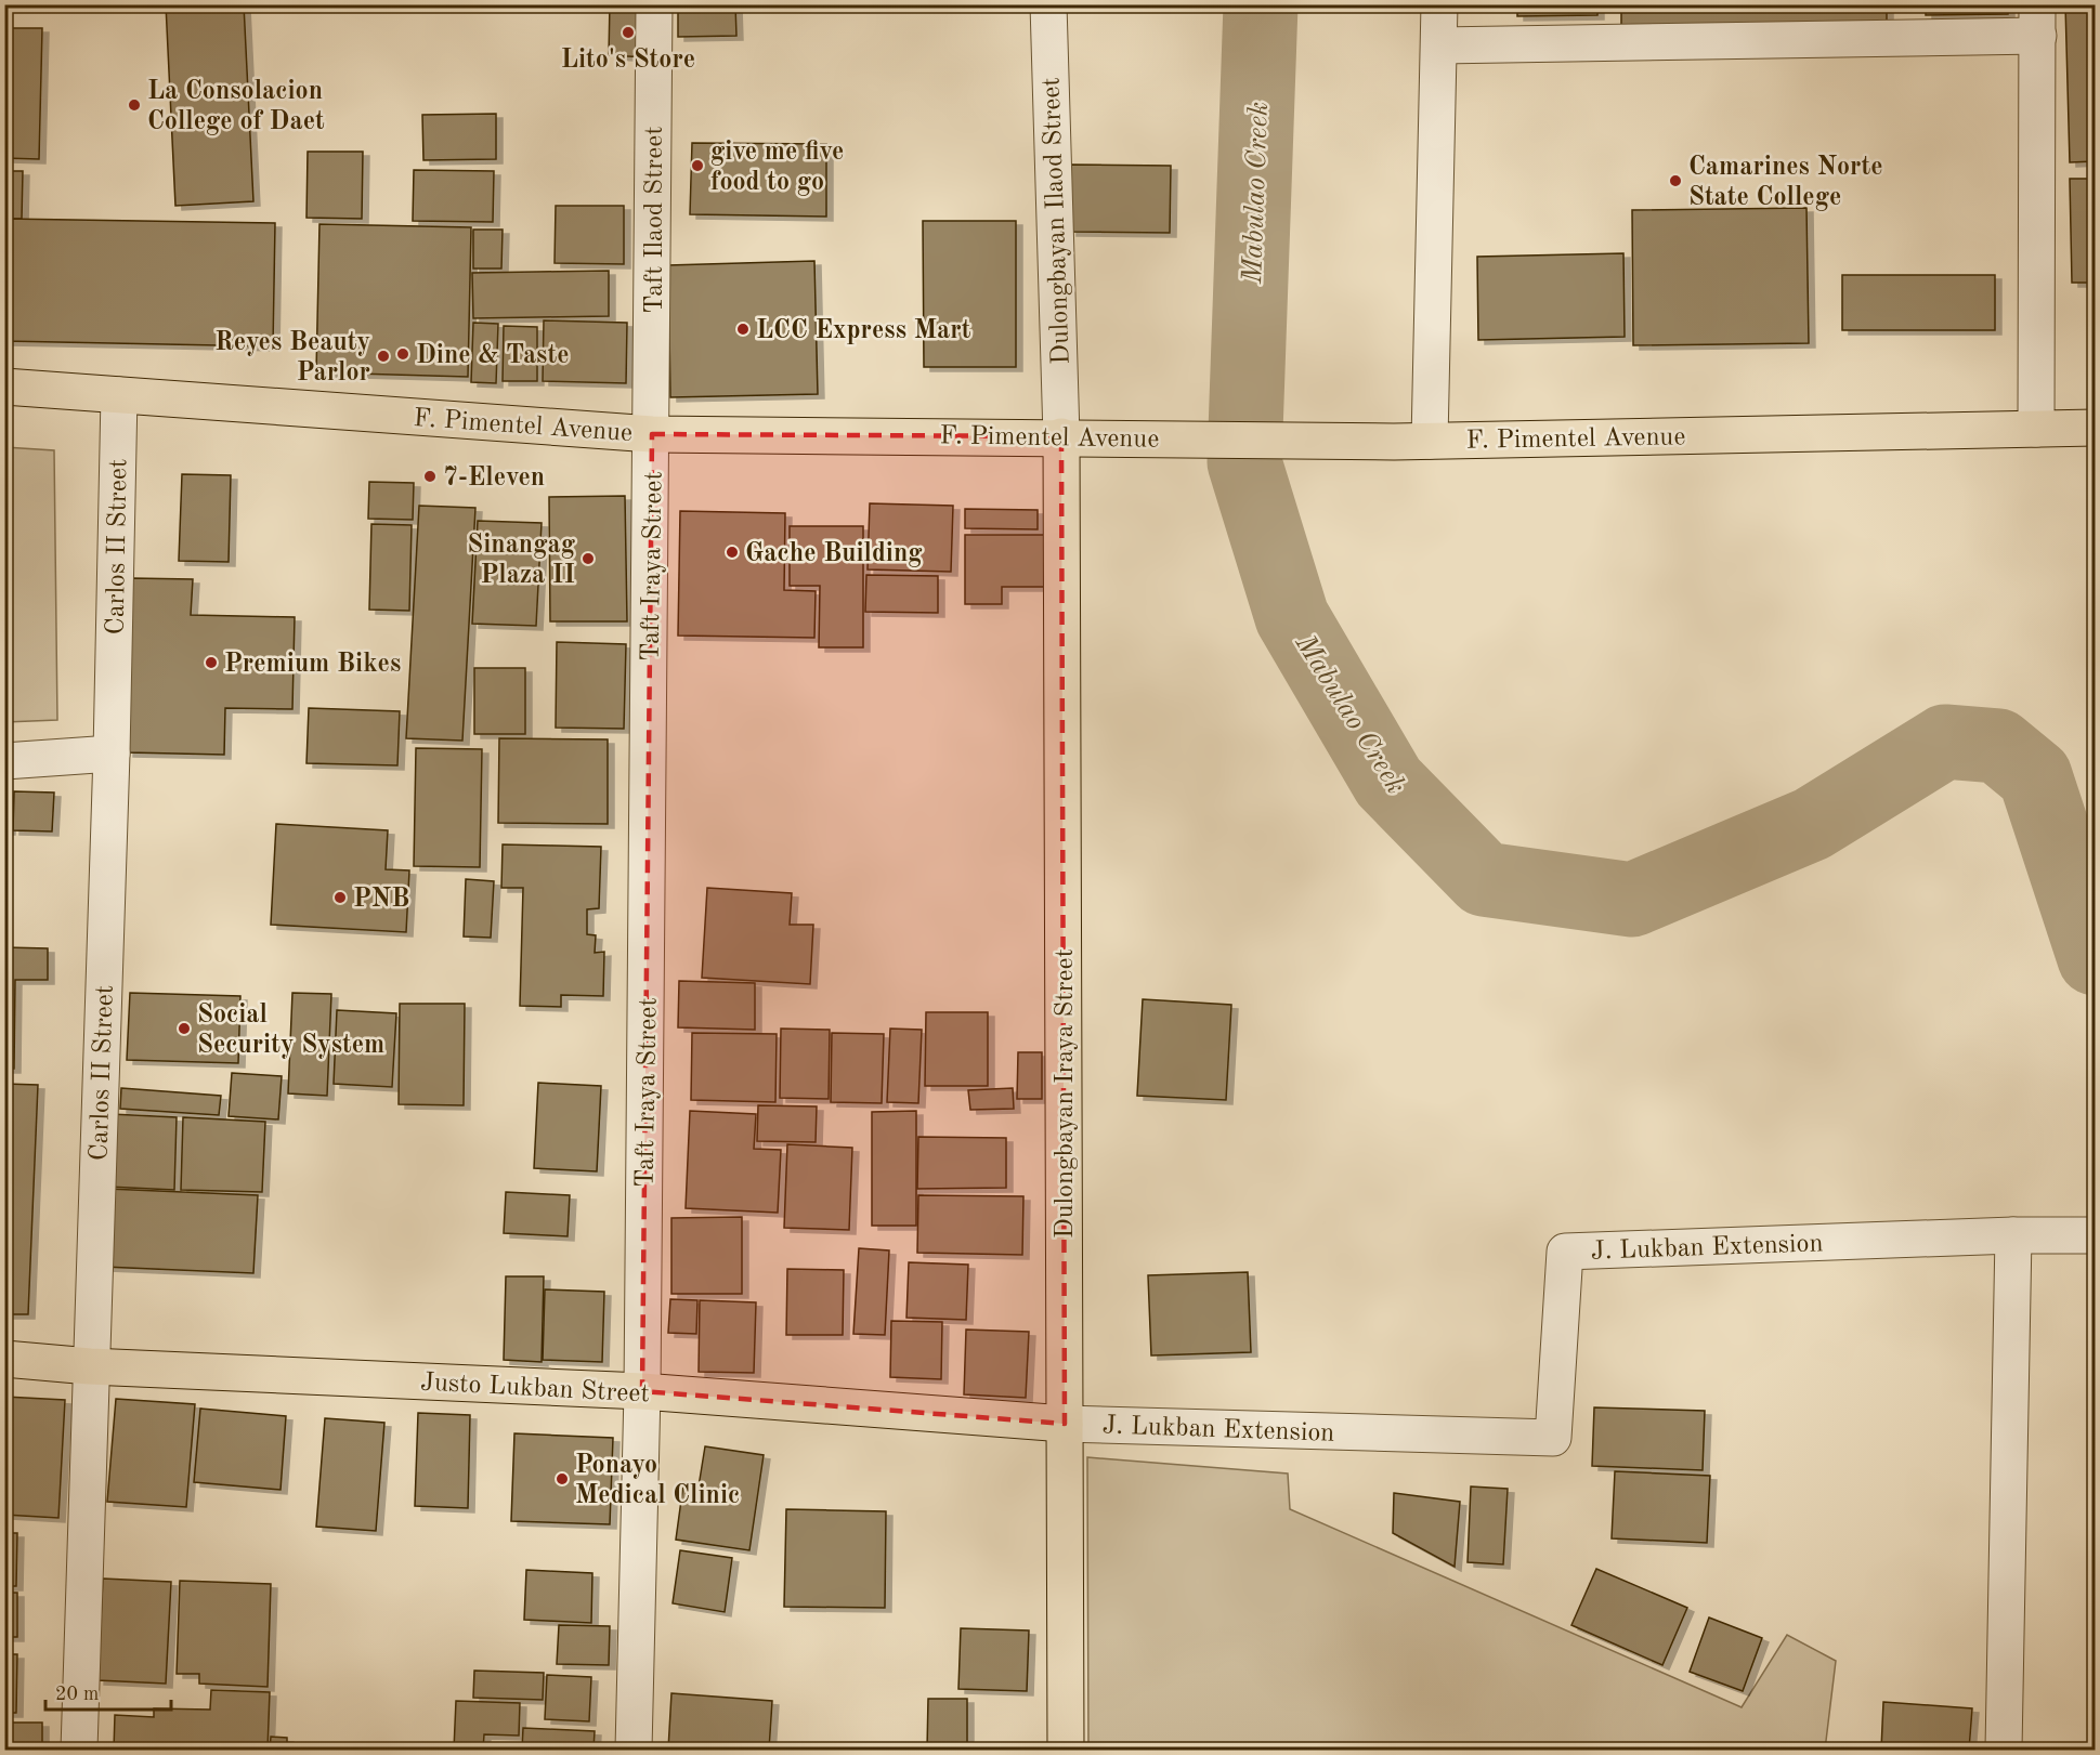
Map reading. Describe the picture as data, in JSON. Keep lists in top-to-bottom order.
{
  "streets": {
    "main road": ["F. Pimentel Avenue", "Dulongbayan Iraya Street", "Justo Lukban Street"],
    "street": [
      "Taft Ilaod Street",
      "Dulongbayan Ilaod Street",
      "Carlos II Street",
      "Taft Iraya Street",
      "J. Lukban Extension"
    ]
  },
  "crossings": [
    ["Taft Ilaod Street", "F. Pimentel Avenue"],
    ["Taft Ilaod Street", "Taft Iraya Street"],
    ["Dulongbayan Ilaod Street", "F. Pimentel Avenue"],
    ["Dulongbayan Ilaod Street", "Dulongbayan Iraya Street"],
    ["F. Pimentel Avenue", "Carlos II Street"],
    ["F. Pimentel Avenue", "Taft Iraya Street"],
    ["F. Pimentel Avenue", "Dulongbayan Iraya Street"],
    ["Carlos II Street", "Justo Lukban Street"],
    ["Taft Iraya Street", "Justo Lukban Street"],
    ["Dulongbayan Iraya Street", "J. Lukban Extension"],
    ["Dulongbayan Iraya Street", "Justo Lukban Street"],
    ["J. Lukban Extension", "Justo Lukban Street"]
  ],
  "water": ["Mabulao Creek"],
  "places": [
    "Lito's Store",
    "La Consolacion College of Daet",
    "give me five food to go",
    "Camarines Norte State College",
    "LCC Express Mart",
    "Dine & Taste",
    "Reyes Beauty Parlor",
    "7-Eleven",
    "Gache Building",
    "Sinangag Plaza II",
    "Premium Bikes",
    "PNB",
    "Social Security System",
    "Ponayo Medical Clinic"
  ],
  "scale_bar": "20 m"
}
